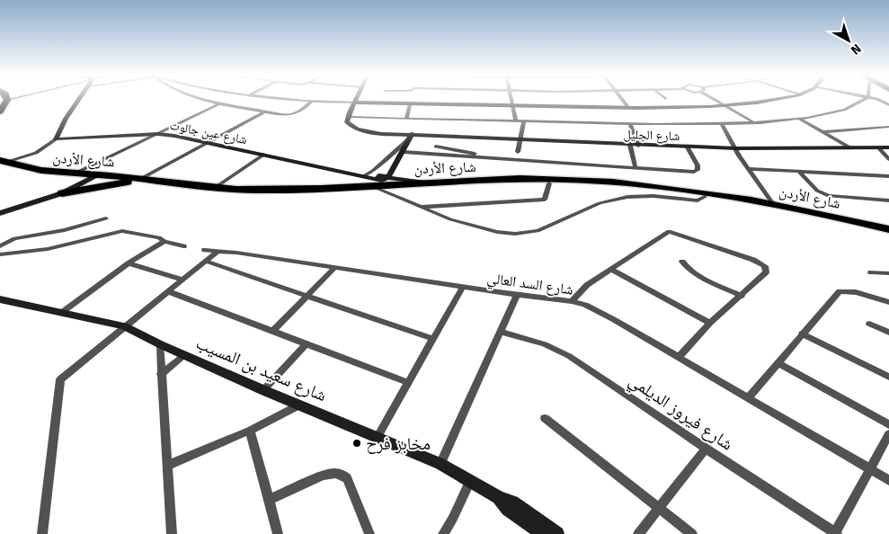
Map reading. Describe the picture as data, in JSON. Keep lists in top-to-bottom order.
{
  "streets": {
    "highway": ["شارع الأردن"],
    "street": [
      "شارع عين جالوت",
      "شارع الجليل",
      "شارع السد العالي",
      "شارع سعيد بن المسيب",
      "شارع فيروز الديلمي"
    ]
  },
  "crossings": [
    ["شارع عين جالوت", "شارع الأردن"]
  ],
  "places": ["مخابز فرح"],
  "north": "bottom right"
}
